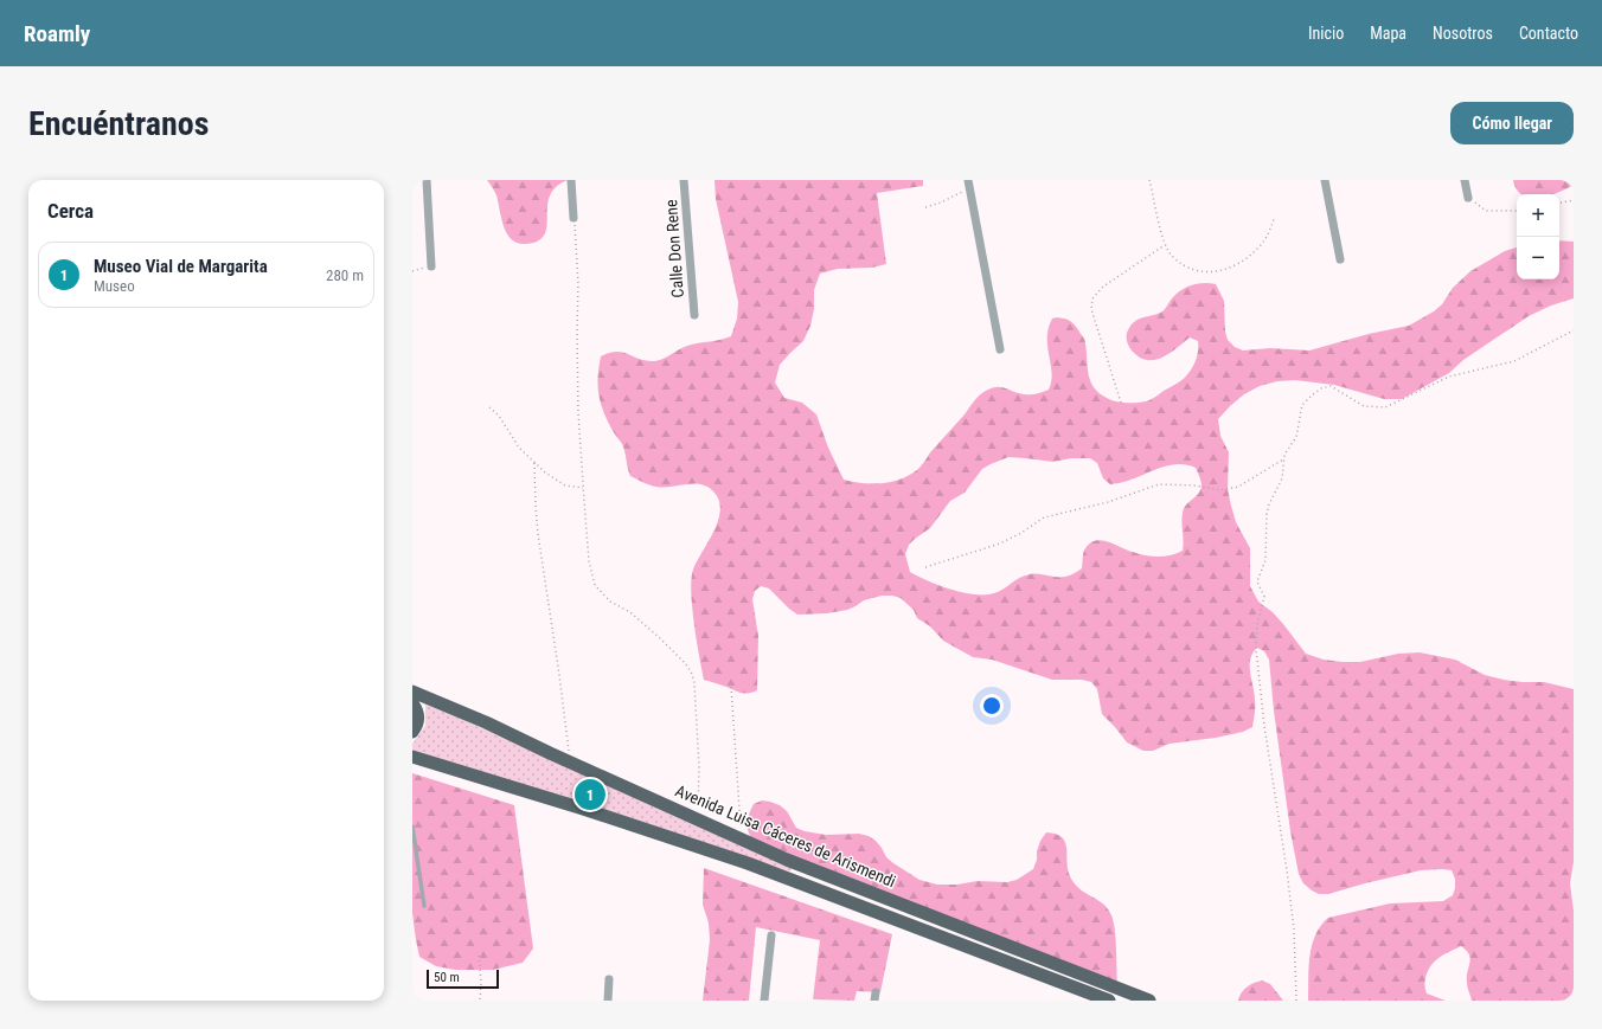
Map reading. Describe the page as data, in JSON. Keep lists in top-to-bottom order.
{
  "streets": {
    "main road": ["Avenida Luisa Cáceres de Arismendi"],
    "street": ["Calle Don Rene"]
  },
  "scale_bar": "50 m",
  "page": {
    "header": "Roamly",
    "nav": [
      "Inicio",
      "Mapa",
      "Nosotros",
      "Contacto"
    ],
    "buttons": "Cómo llegar",
    "title": "Encuéntranos",
    "heading": "Cerca",
    "map_buttons": ["+", "−"],
    "list": [
      {
        "mark": "1",
        "name": "Museo Vial de Margarita",
        "note": "Museo",
        "value": "280 m"
      }
    ],
    "pins": "1",
    "scale": "50 m"
  }
}
